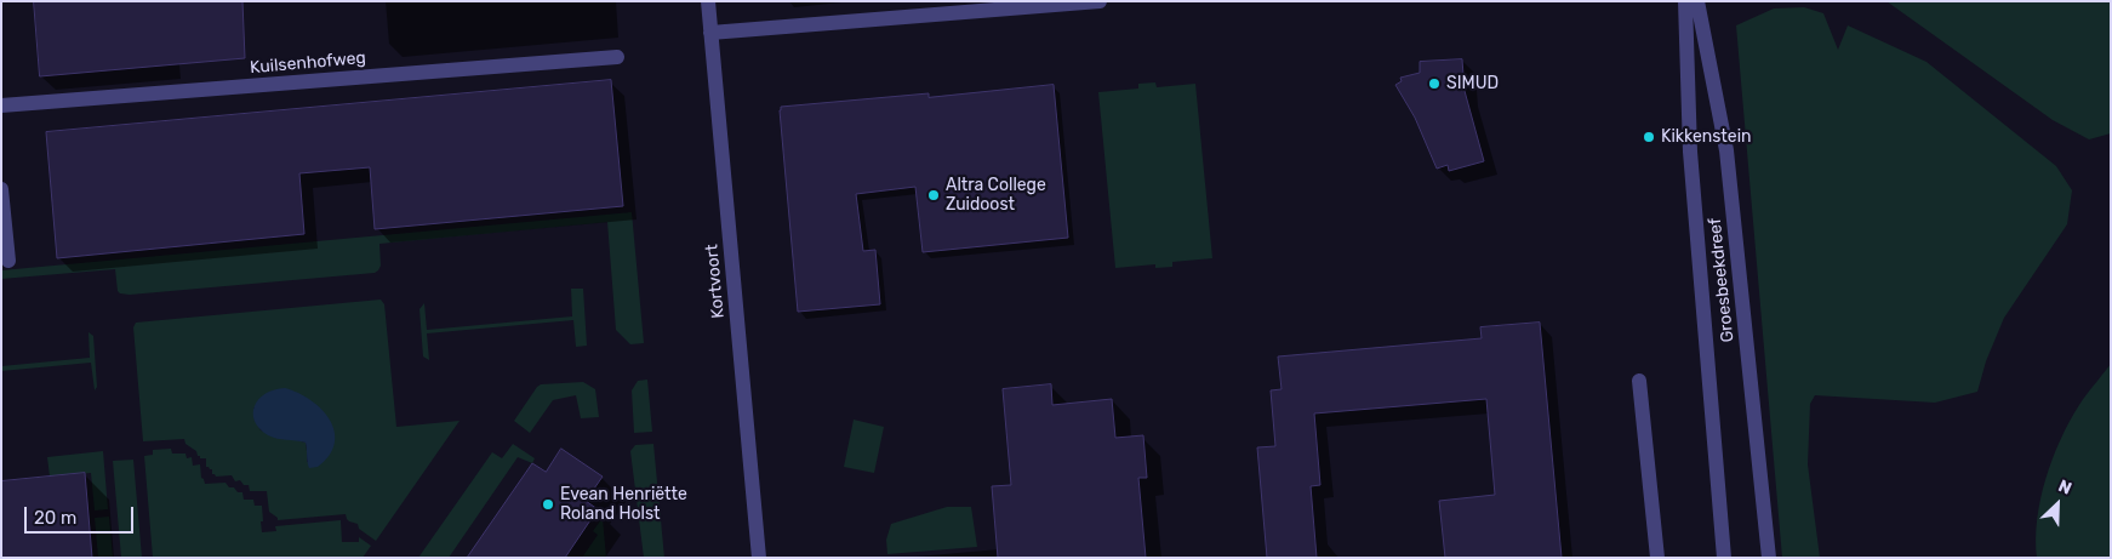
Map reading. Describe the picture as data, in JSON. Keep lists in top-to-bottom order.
{
  "streets": {
    "street": ["Kuilsenhofweg", "Groesbeekdreef", "Kortvoort"]
  },
  "places": [
    "SIMUD",
    "Kikkenstein",
    "Altra College Zuidoost",
    "Evean Henriëtte Roland Holst"
  ],
  "scale_bar": "20 m",
  "north": "top right"
}
